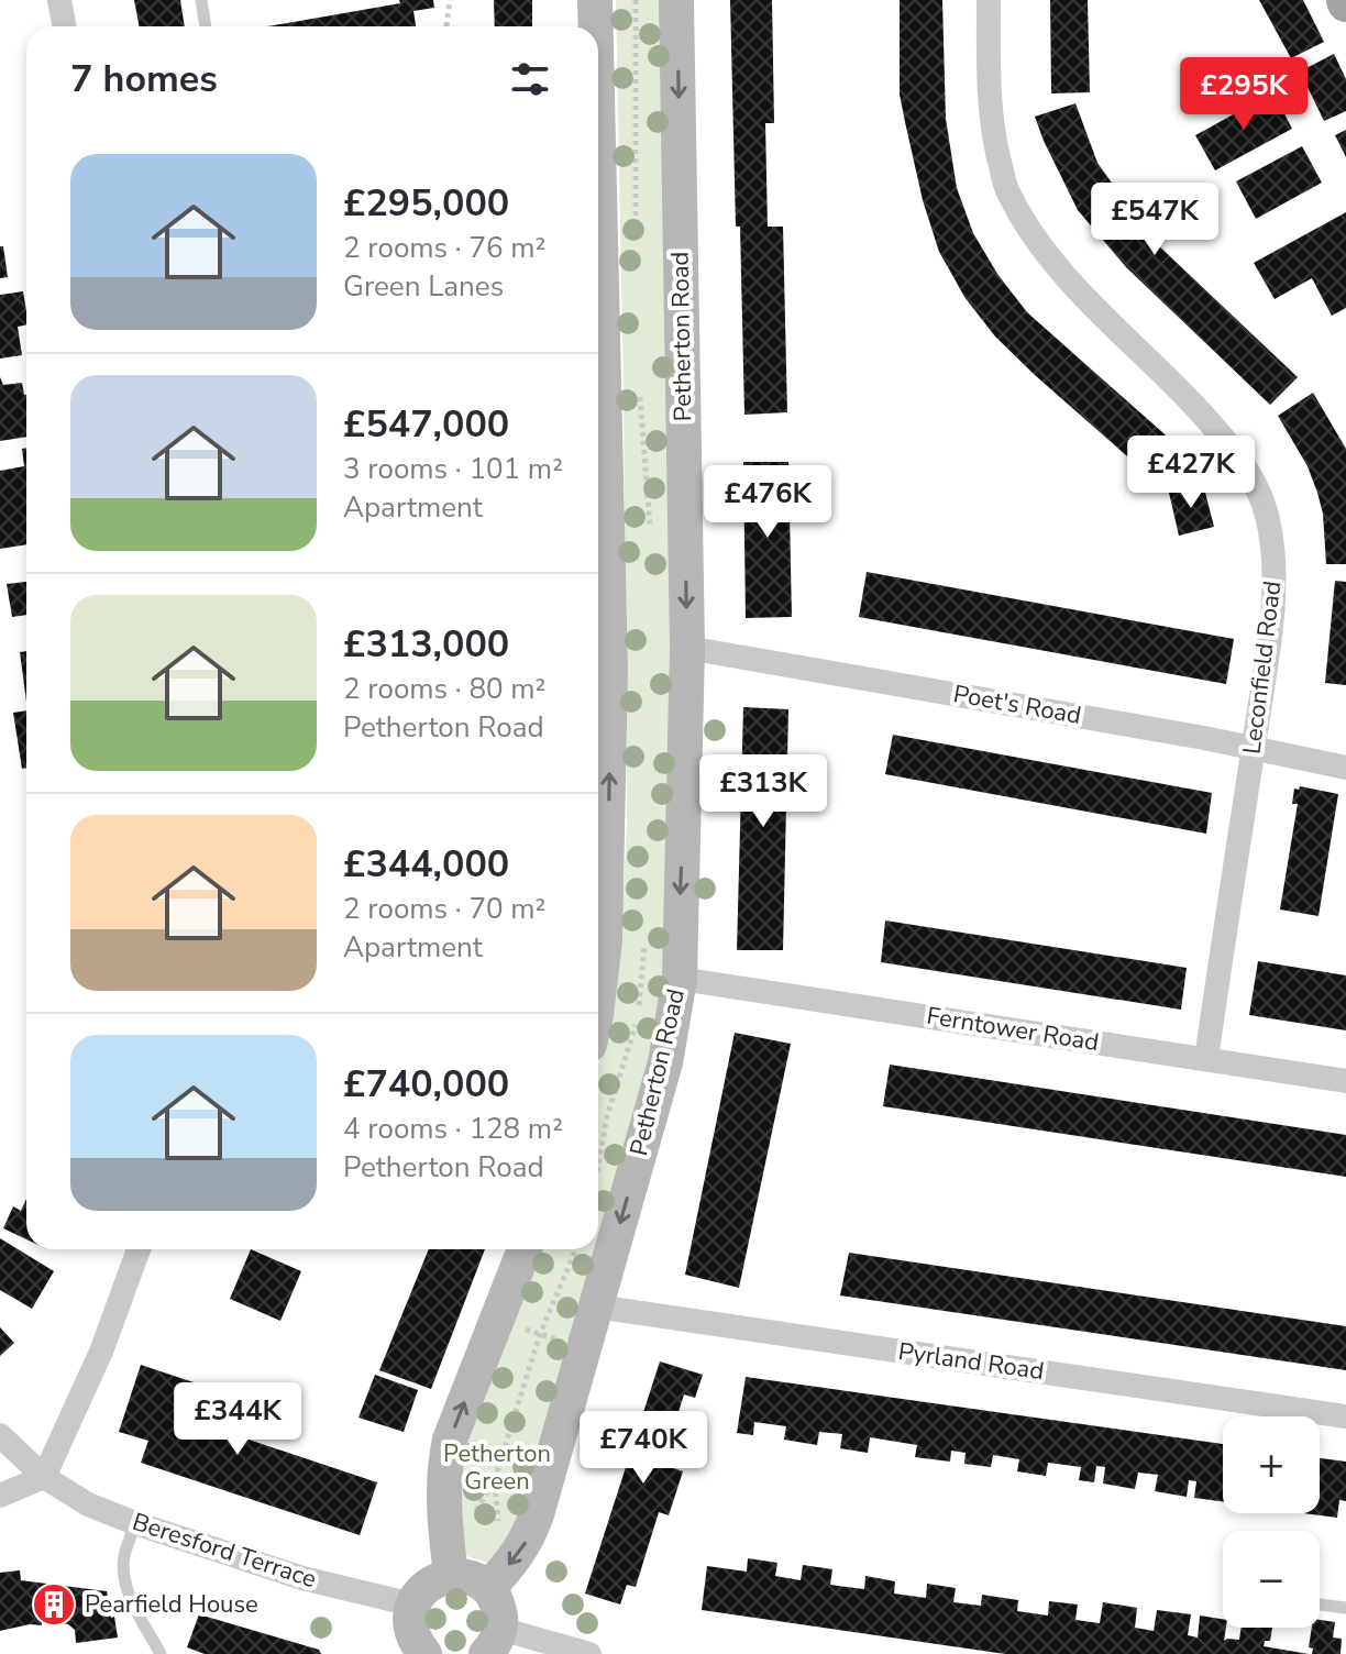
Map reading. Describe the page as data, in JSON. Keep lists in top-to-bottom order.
{
  "streets": {
    "street": [
      "Petherton Road",
      "Leconfield Road",
      "Poet's Road",
      "Ferntower Road",
      "Pyrland Road",
      "Beresford Terrace"
    ]
  },
  "crossings": [
    ["Petherton Road", "Poet's Road"],
    ["Petherton Road", "Ferntower Road"],
    ["Petherton Road", "Pyrland Road"],
    ["Leconfield Road", "Poet's Road"],
    ["Leconfield Road", "Ferntower Road"]
  ],
  "parks": ["Petherton Green"],
  "places": {
    "building": ["Pearfield House"]
  },
  "page": {
    "heading": "7 homes",
    "price": [
      "£295K",
      "£547K",
      "£427K",
      "£476K",
      "£313K",
      "£344K",
      "£740K"
    ],
    "list": [
      {
        "name": "£295,000",
        "note": "2 rooms · 76 m² · Green Lanes"
      },
      {
        "name": "£547,000",
        "note": "3 rooms · 101 m² · Apartment"
      },
      {
        "name": "£313,000",
        "note": "2 rooms · 80 m² · Petherton Road"
      },
      {
        "name": "£344,000",
        "note": "2 rooms · 70 m² · Apartment"
      },
      {
        "name": "£740,000",
        "note": "4 rooms · 128 m² · Petherton Road"
      }
    ],
    "map_buttons": ["+", "−"]
  }
}
